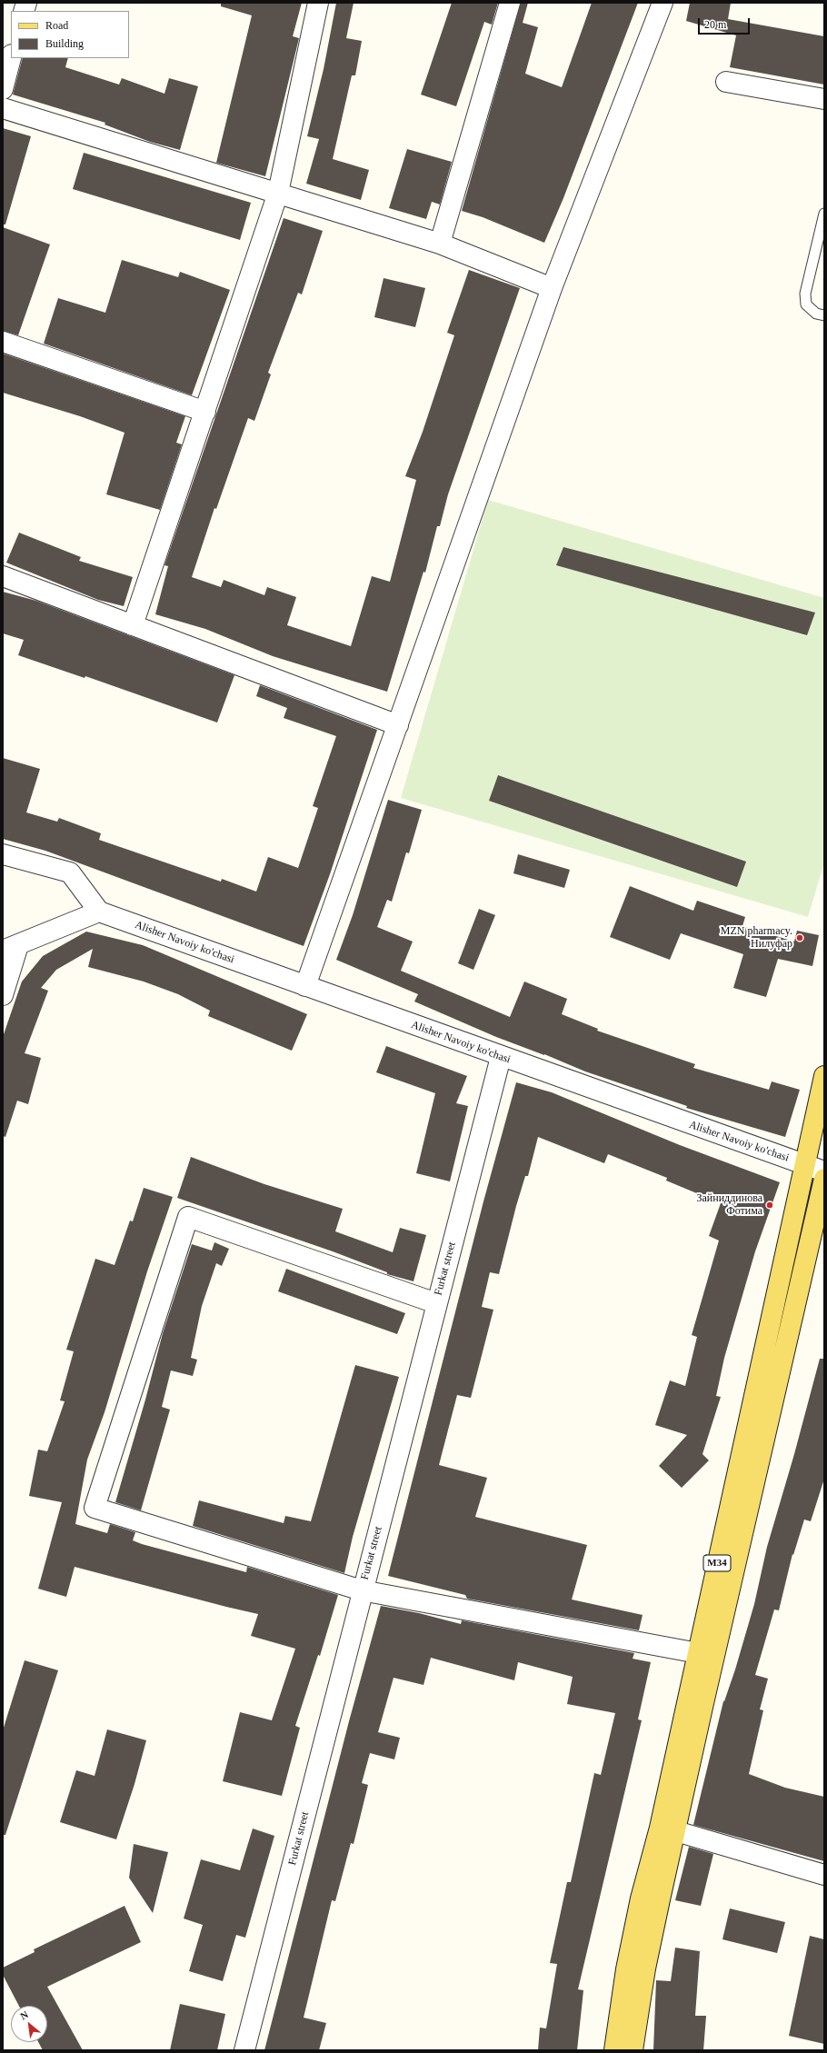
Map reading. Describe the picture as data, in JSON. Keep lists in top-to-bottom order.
{
  "streets": {
    "main road": ["M34"],
    "street": ["Alisher Navoiy ko'chasi", "Furkat street"]
  },
  "crossings": [
    ["Alisher Navoiy ko'chasi", "Furkat street"],
    ["Alisher Navoiy ko'chasi", "M34"]
  ],
  "places": ["MZN pharmacy. Нилуфар", "Зайниддинова Фотима"],
  "legend": ["Road", "Building"],
  "scale_bar": "20 m",
  "north": "top left"
}
